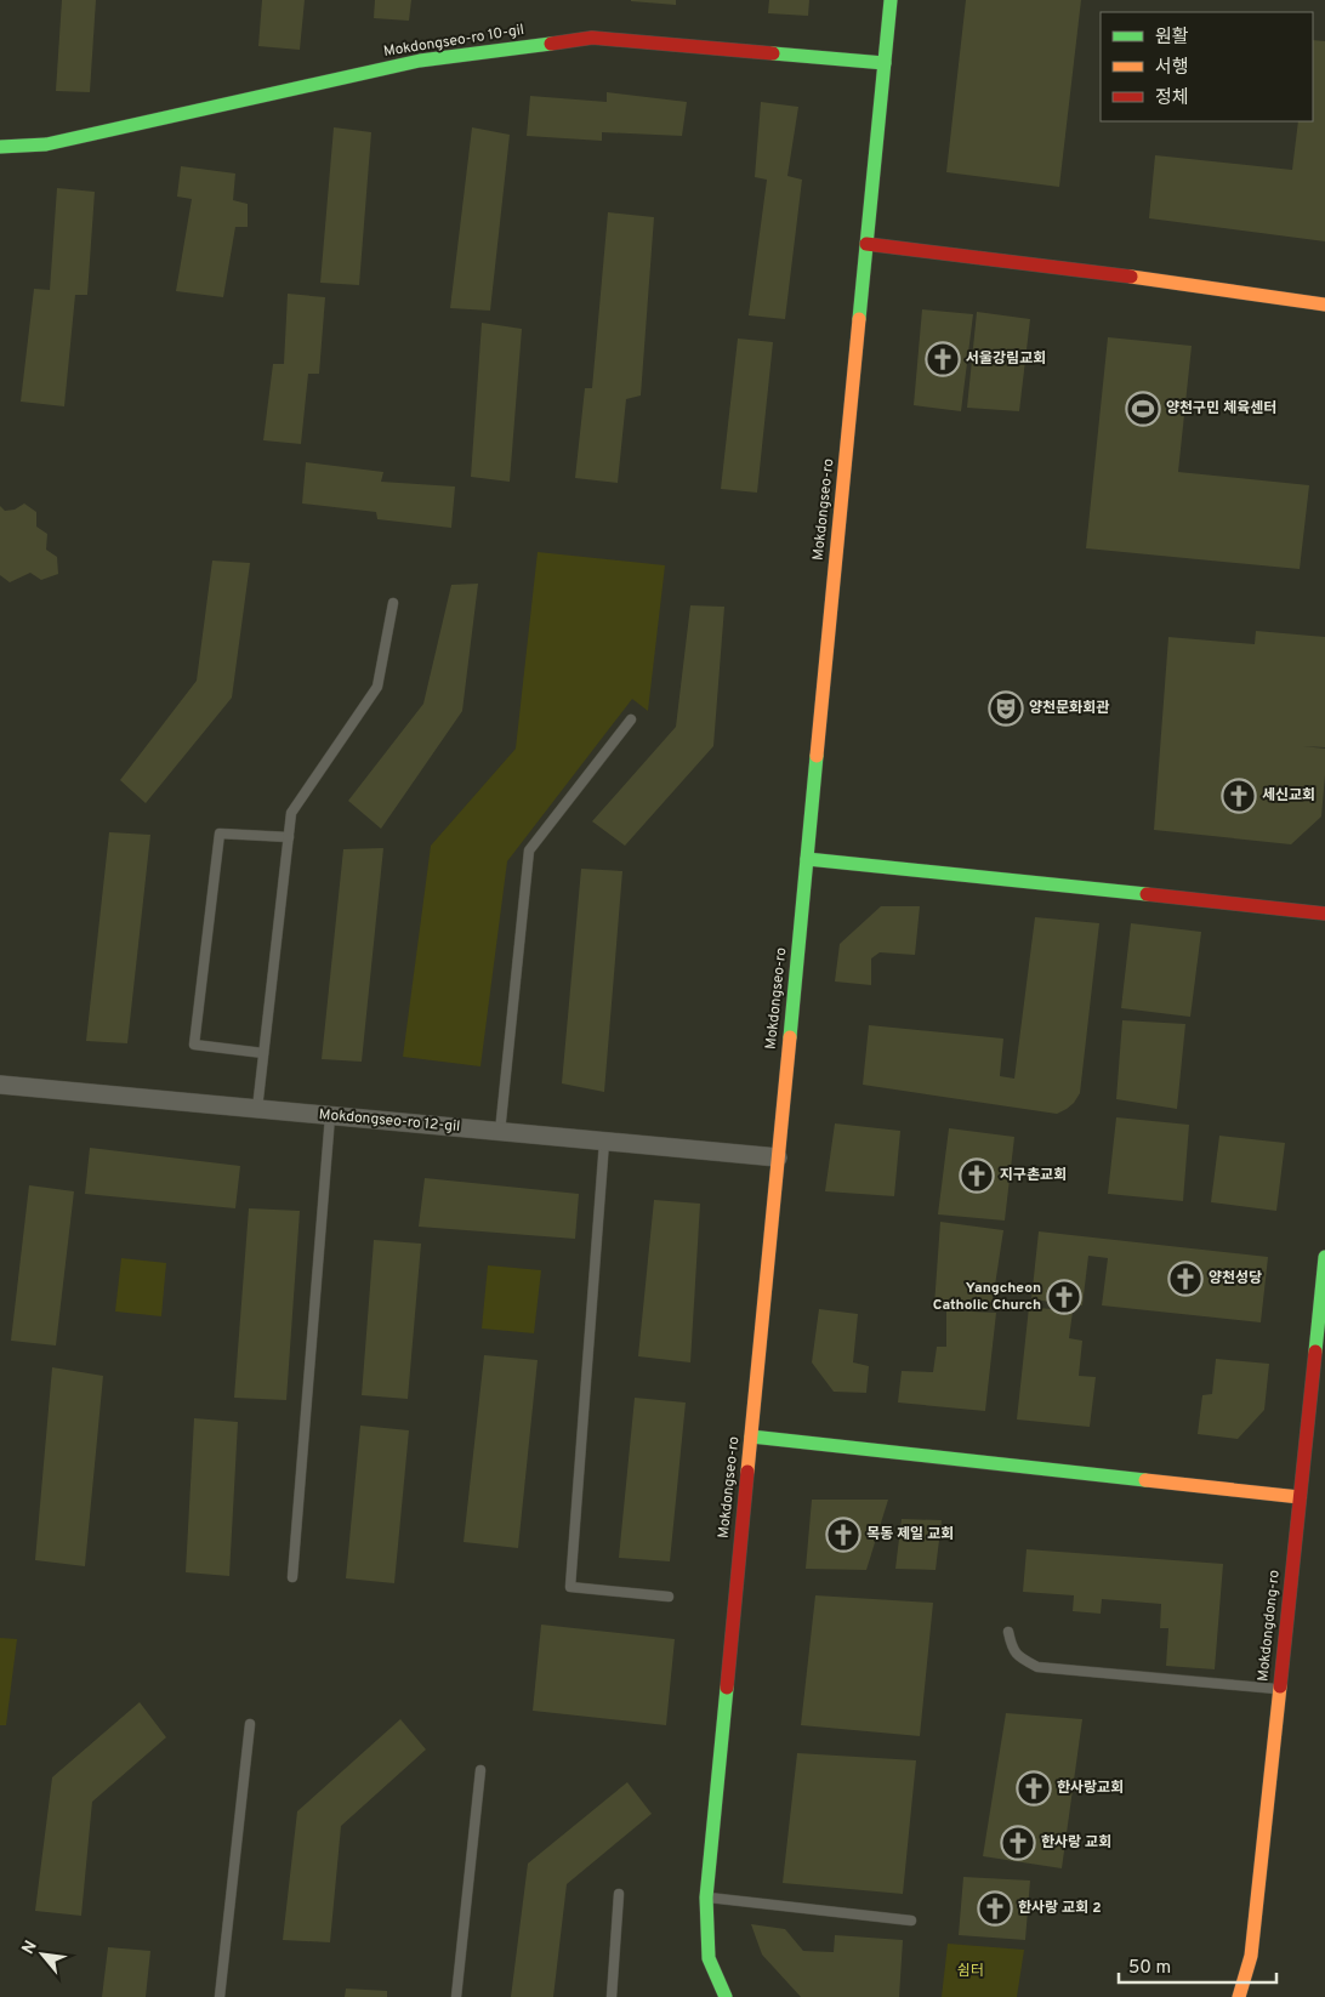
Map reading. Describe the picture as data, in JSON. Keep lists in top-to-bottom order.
{
  "streets": {
    "main road": ["Mokdongseo-ro 10-gil", "Mokdongseo-ro", "Mokdongdong-ro"],
    "street": ["Mokdongseo-ro 12-gil"]
  },
  "crossings": [
    ["Mokdongseo-ro 10-gil", "Mokdongseo-ro"],
    ["Mokdongseo-ro", "Mokdongseo-ro 12-gil"]
  ],
  "parks": ["쉼터"],
  "places": {
    "church": [
      "서울강림교회",
      "세신교회",
      "지구촌교회",
      "양천성당",
      "Yangcheon Catholic Church",
      "목동 제일 교회",
      "한사랑교회",
      "한사랑 교회",
      "한사랑 교회 2"
    ],
    "sports": ["양천구민 체육센터"],
    "theatre": ["양천문화회관"]
  },
  "legend": ["원활", "서행", "정체"],
  "scale_bar": "50 m",
  "north": "top left"
}
